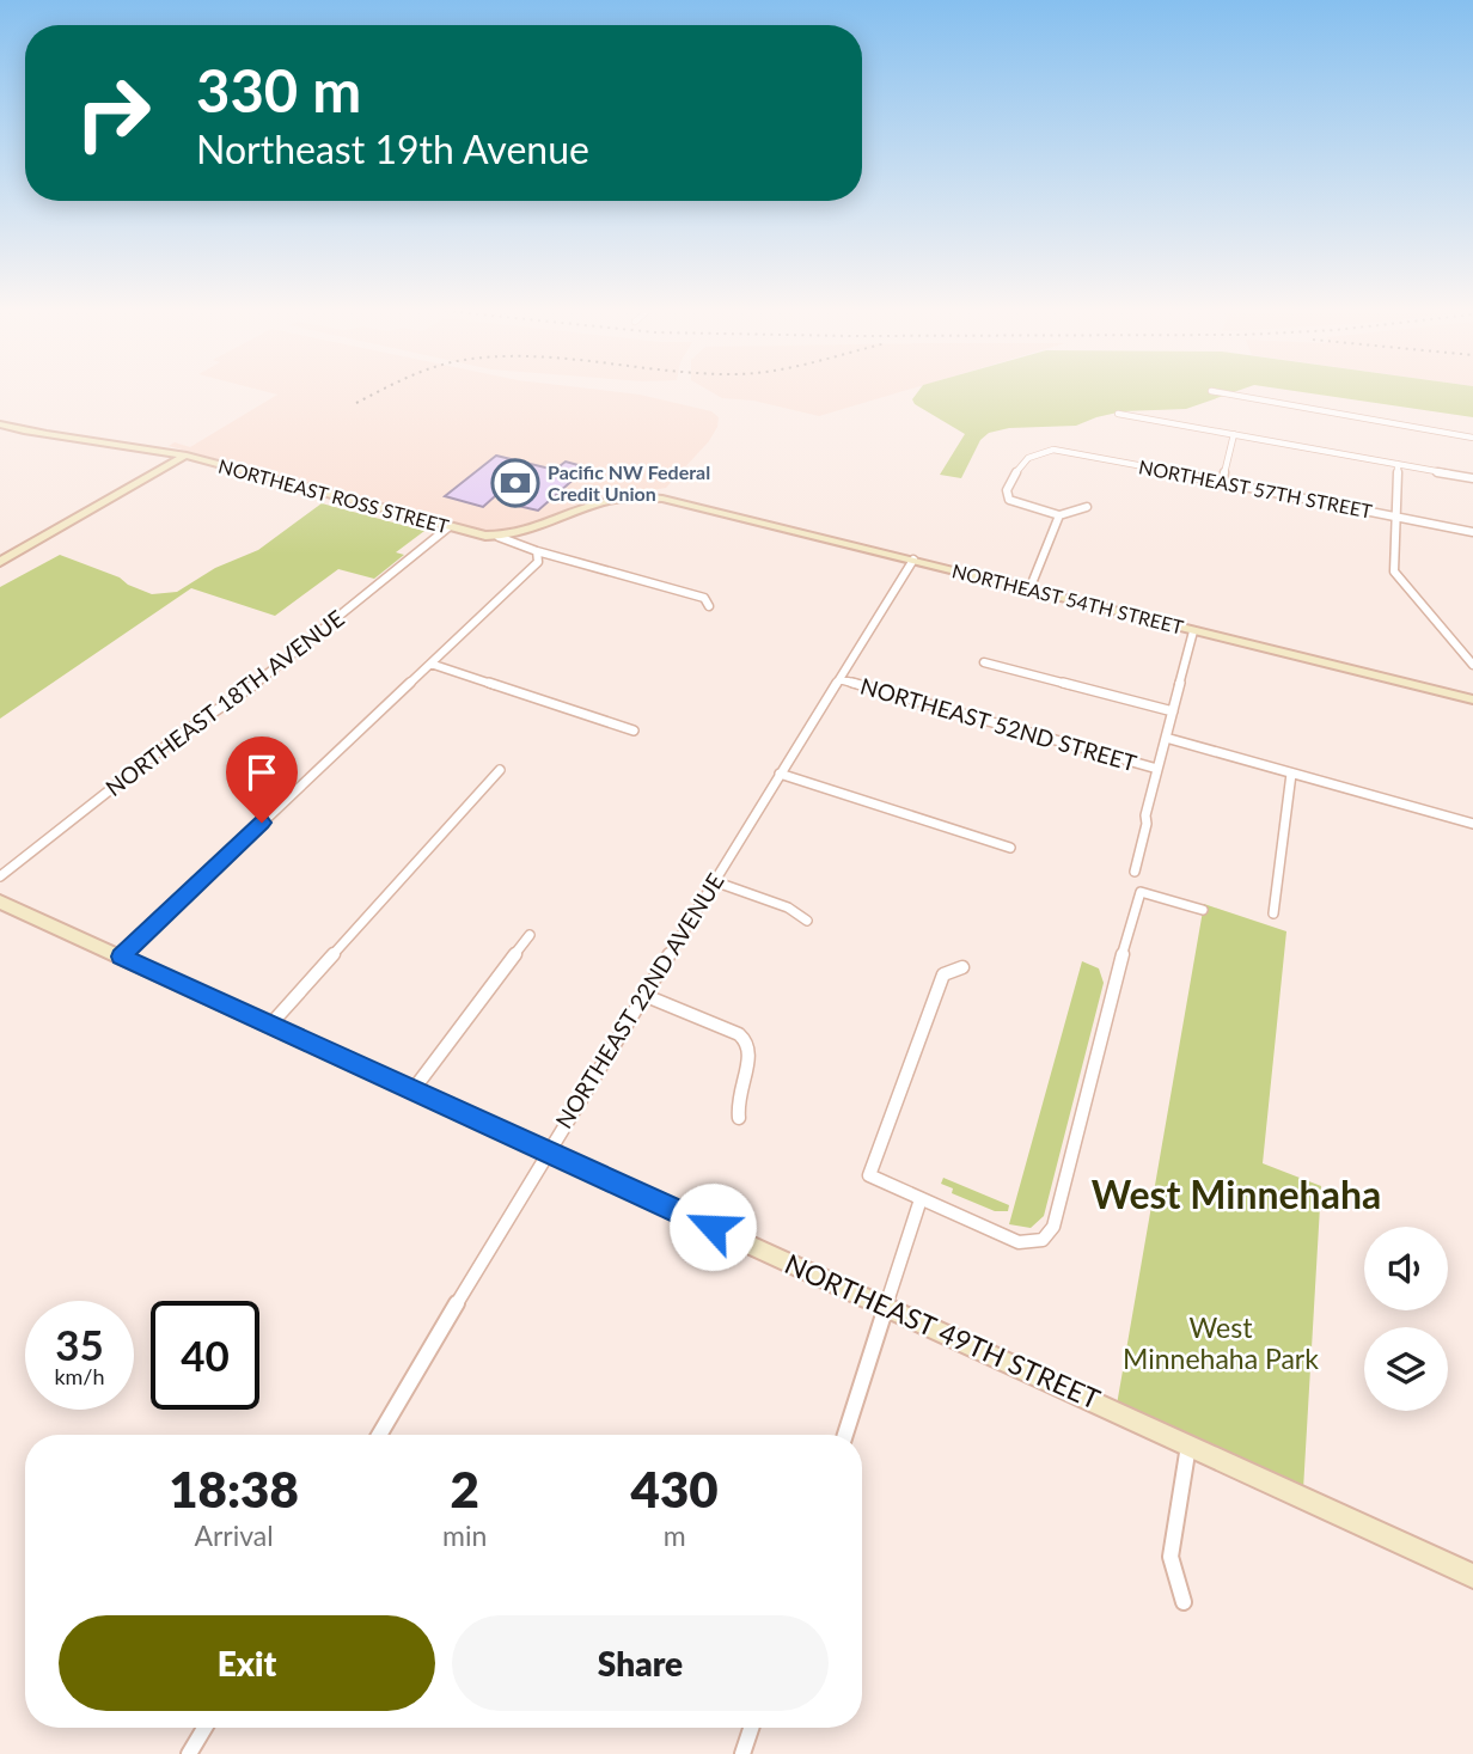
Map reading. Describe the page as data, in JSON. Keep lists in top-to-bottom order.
{
  "streets": {
    "street": [
      "NORTHEAST 57TH STREET",
      "NORTHEAST ROSS STREET",
      "NORTHEAST 54TH STREET",
      "NORTHEAST 18TH AVENUE",
      "NORTHEAST 52ND STREET",
      "NORTHEAST 22ND AVENUE",
      "NORTHEAST 49TH STREET"
    ]
  },
  "crossings": [
    ["NORTHEAST ROSS STREET", "NORTHEAST 54TH STREET"],
    ["NORTHEAST ROSS STREET", "NORTHEAST 18TH AVENUE"],
    ["NORTHEAST 54TH STREET", "NORTHEAST 22ND AVENUE"],
    ["NORTHEAST 52ND STREET", "NORTHEAST 22ND AVENUE"],
    ["NORTHEAST 22ND AVENUE", "NORTHEAST 49TH STREET"]
  ],
  "districts": ["West Minnehaha"],
  "parks": ["West Minnehaha Park"],
  "places": {
    "bank": ["Pacific NW Federal Credit Union"]
  },
  "page": {
    "turn": ["330 m", "Northeast 19th Avenue"],
    "speed": "35 km/h",
    "limit": "40",
    "eta": [
      "18:38",
      "Arrival",
      "2",
      "min",
      "430",
      "m"
    ],
    "buttons": ["Exit", "Share"]
  }
}
